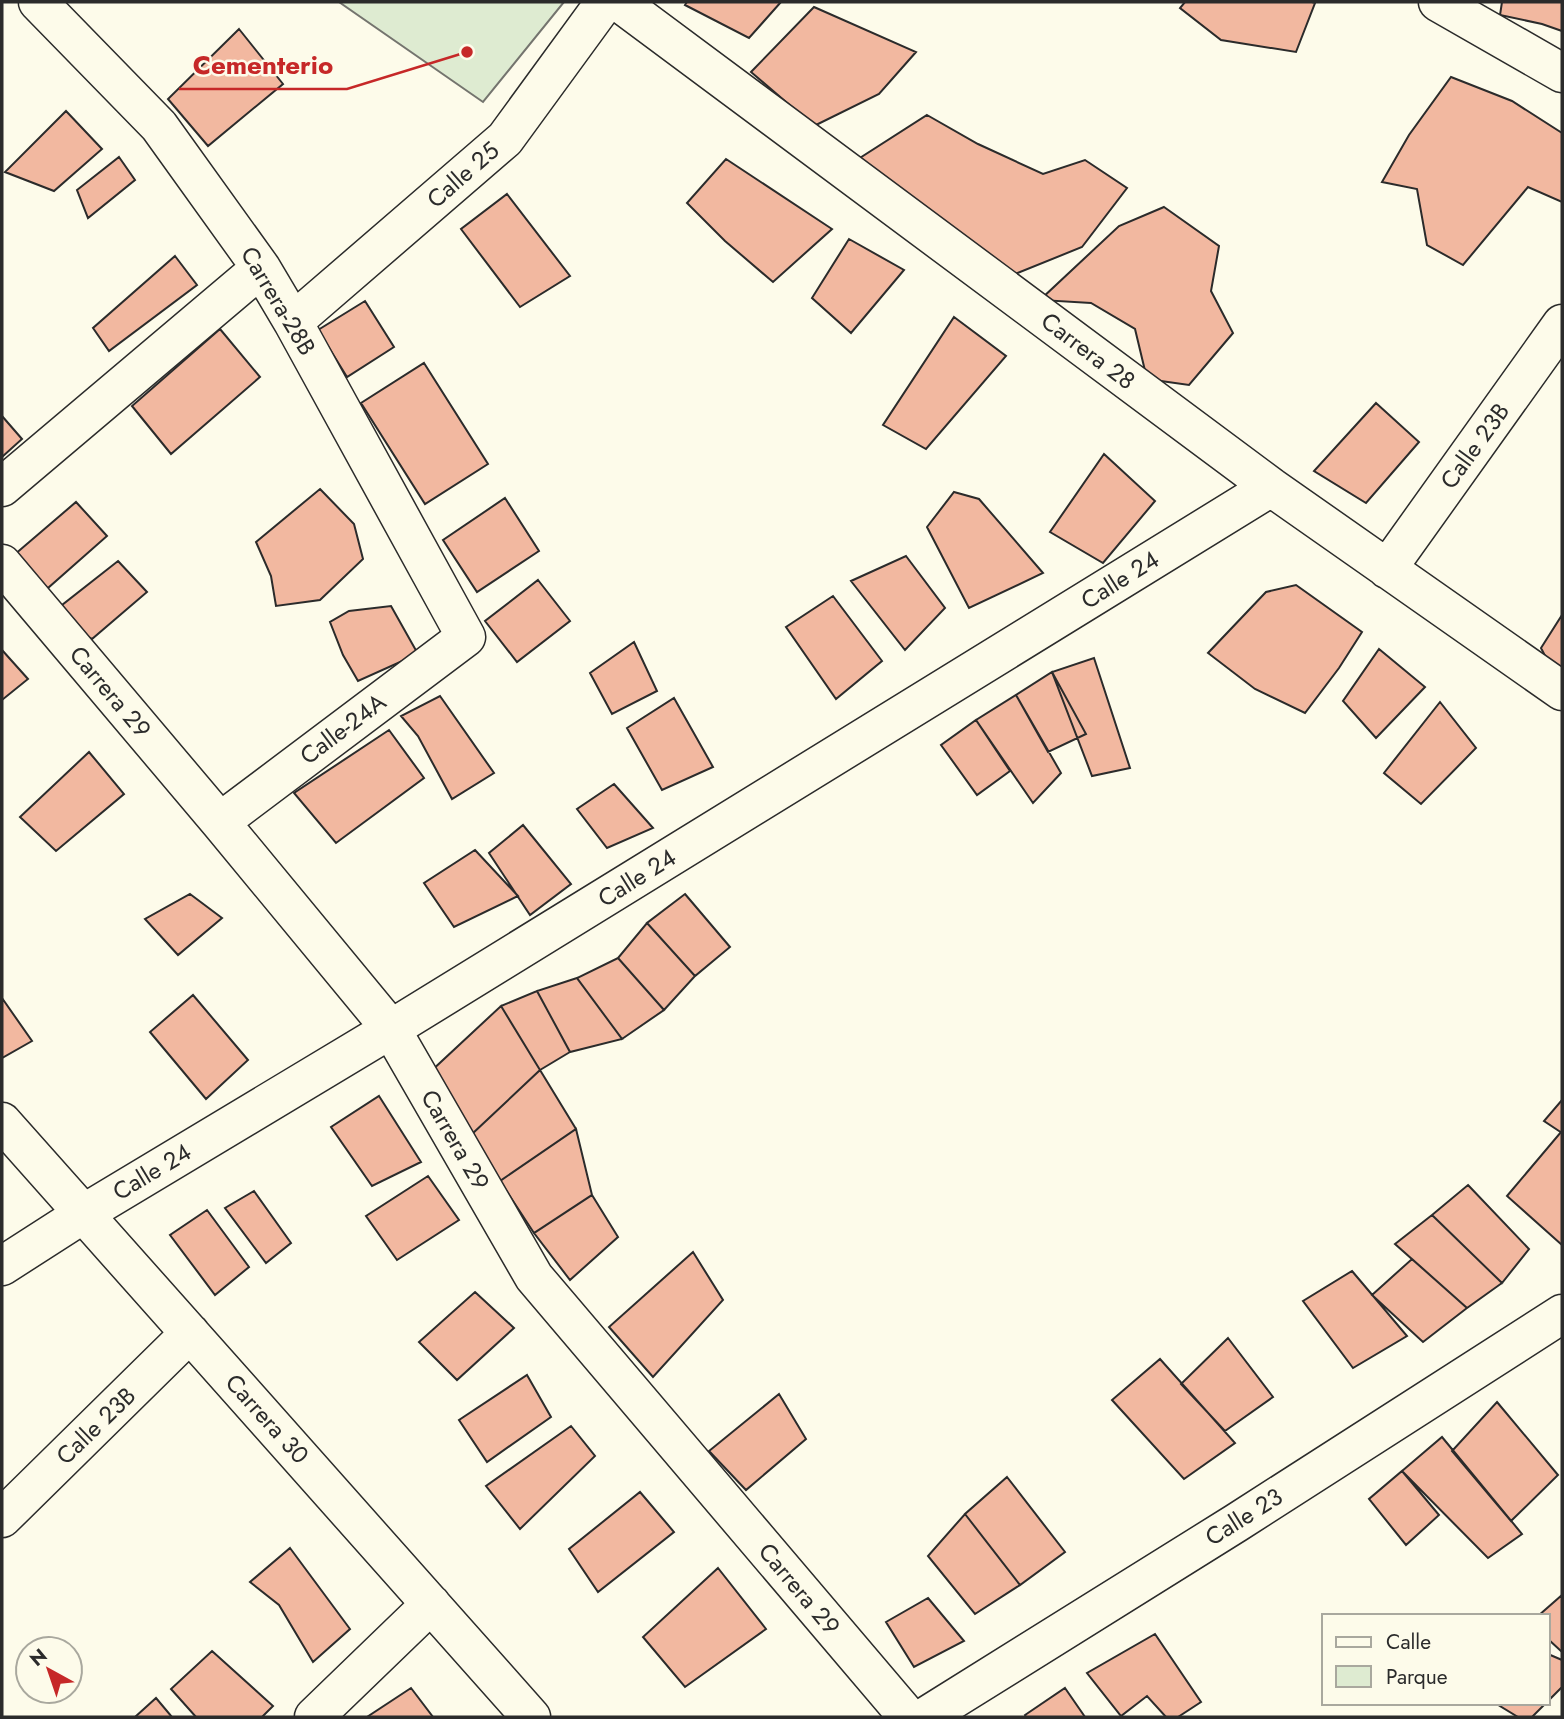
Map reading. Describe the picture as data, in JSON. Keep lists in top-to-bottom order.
{
  "streets": {
    "street": [
      "Calle 25",
      "Carrera-28B",
      "Carrera 28",
      "Calle 23B",
      "Calle 24",
      "Carrera 29",
      "Calle-24A",
      "Carrera 30",
      "Calle 23"
    ]
  },
  "crossings": [
    ["Calle 25", "Carrera-28B"],
    ["Carrera-28B", "Calle-24A"],
    ["Carrera 28", "Calle 23B"],
    ["Carrera 28", "Calle 24"],
    ["Calle 23B", "Carrera 30"],
    ["Calle 24", "Carrera 29"],
    ["Calle 24", "Carrera 30"],
    ["Carrera 29", "Calle-24A"]
  ],
  "places": ["Cementerio"],
  "legend": ["Calle", "Parque"],
  "north": "top left"
}
